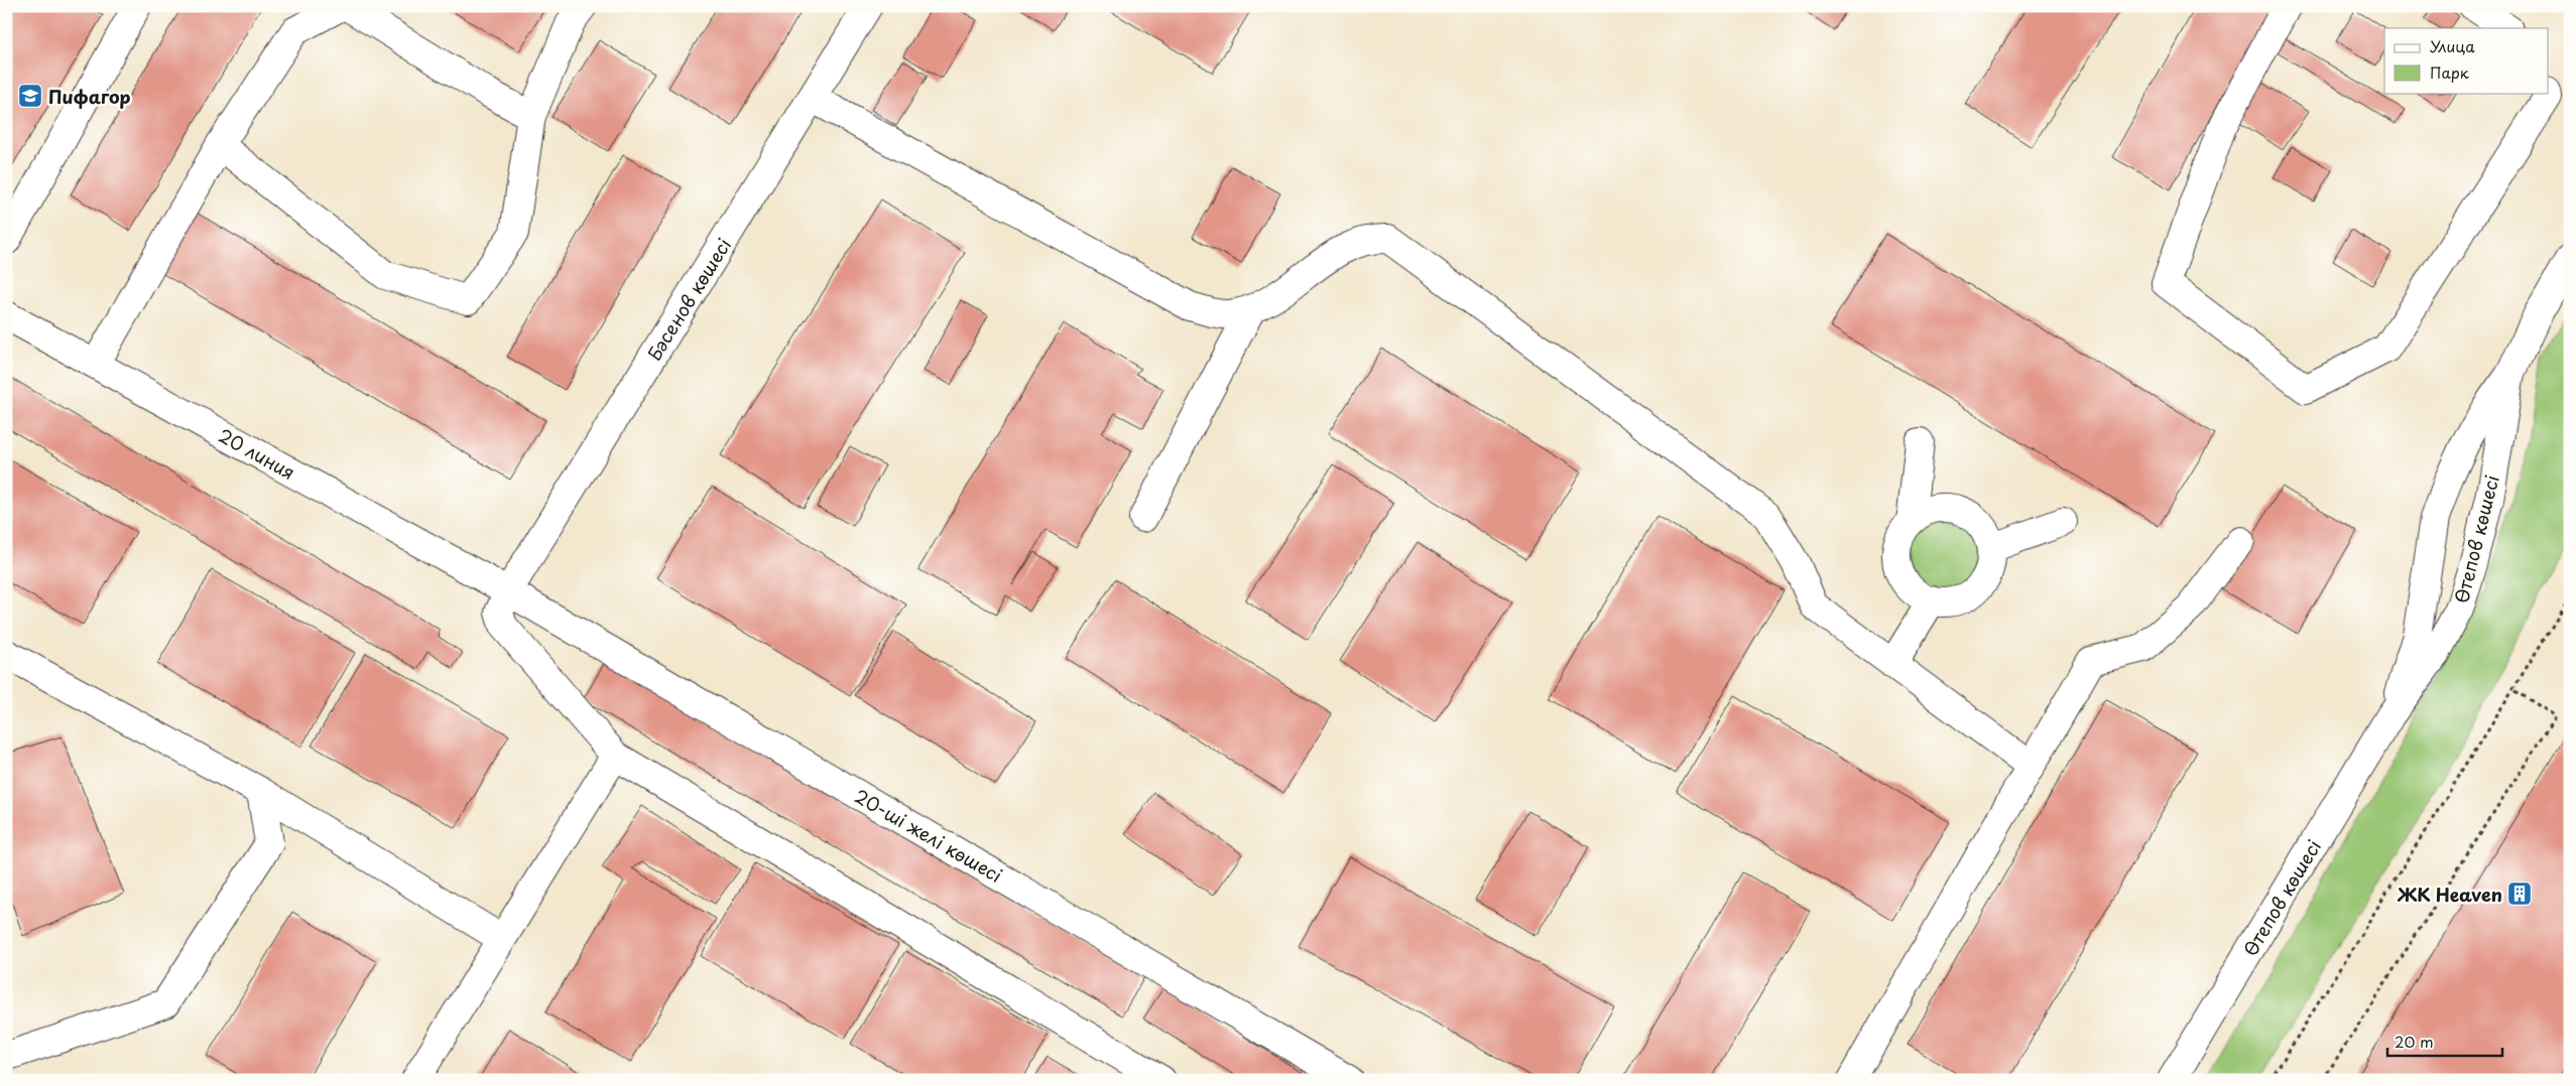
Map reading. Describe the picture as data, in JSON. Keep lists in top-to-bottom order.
{
  "streets": {
    "street": [
      "Бәсенов көшесі",
      "20 линия",
      "Өтепов көшесі",
      "20-ші желі көшесі"
    ]
  },
  "crossings": [
    ["Бәсенов көшесі", "20 линия"],
    ["Бәсенов көшесі", "20-ші желі көшесі"],
    ["20 линия", "20-ші желі көшесі"]
  ],
  "places": {
    "school or university": ["Пифагор"],
    "building": ["ЖК Heaven"]
  },
  "legend": ["Улица", "Парк"],
  "scale_bar": "20 m"
}
